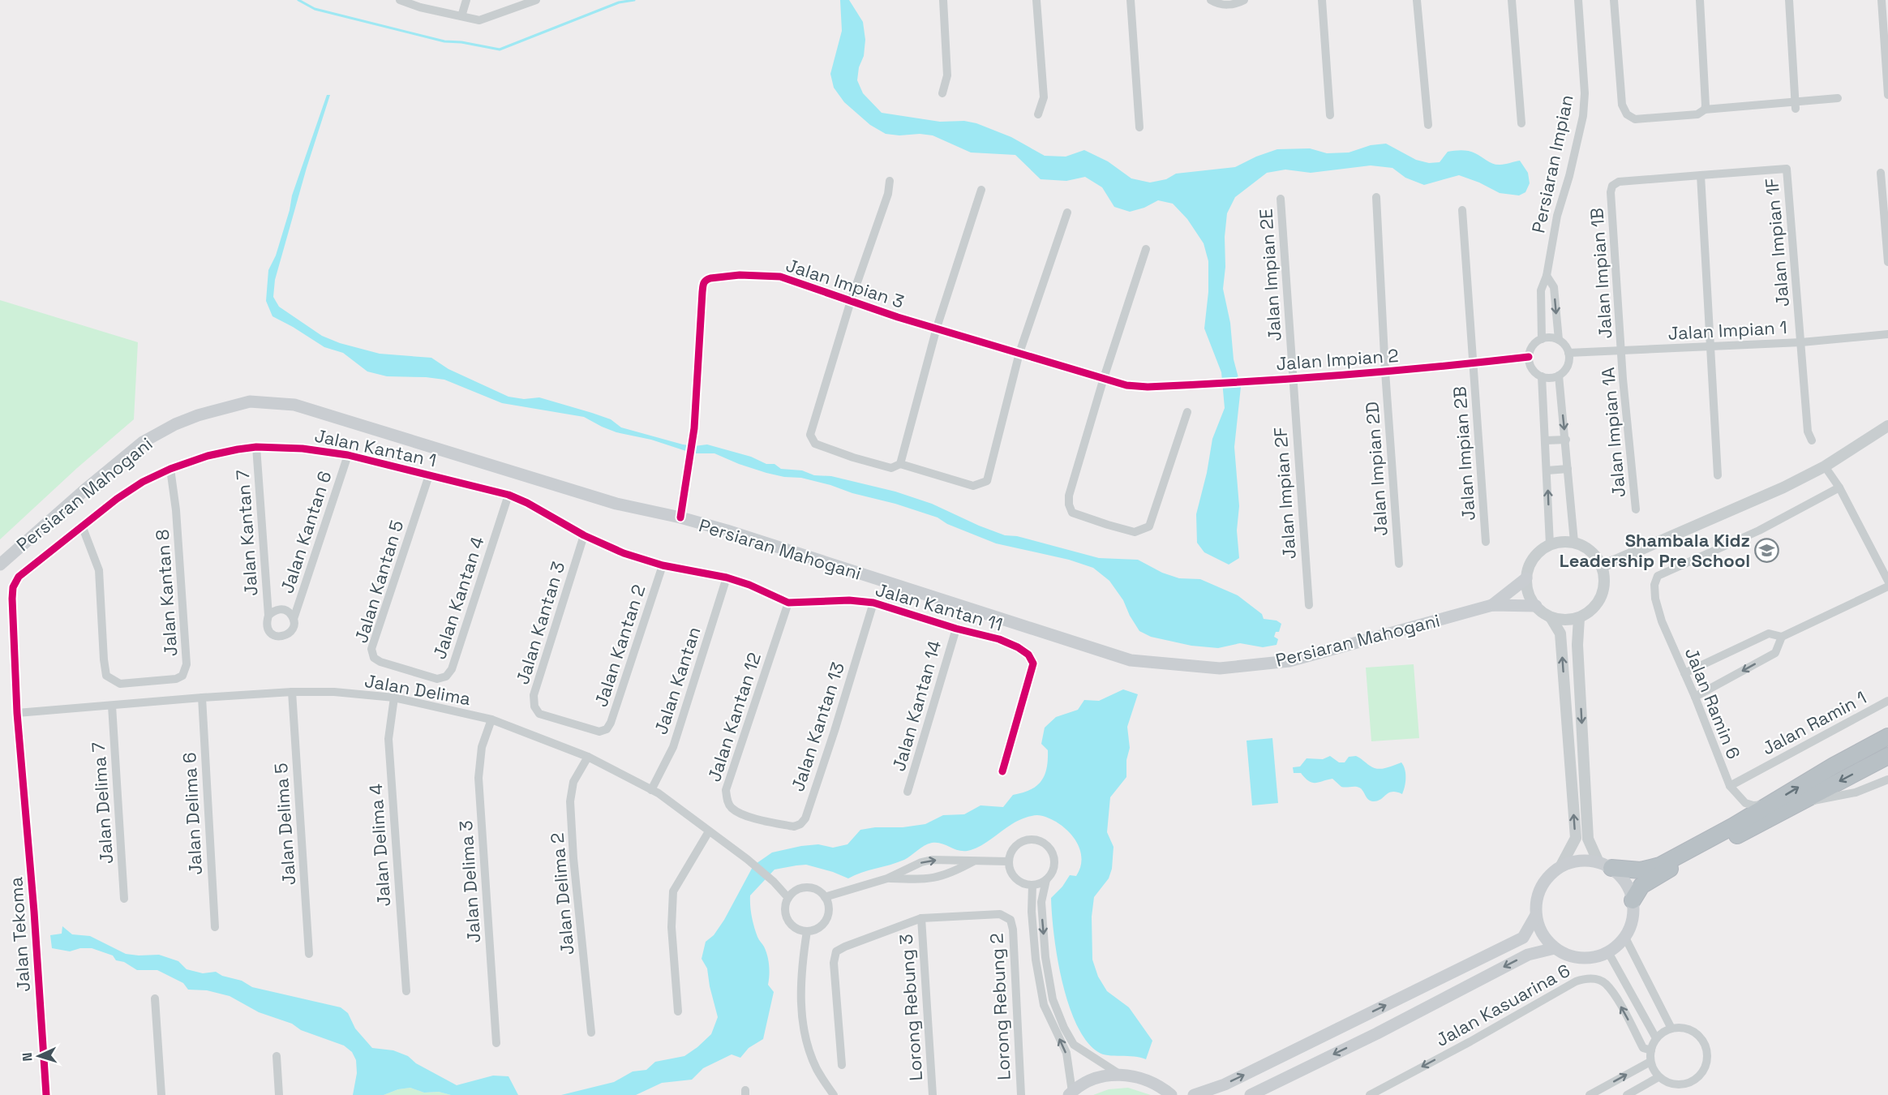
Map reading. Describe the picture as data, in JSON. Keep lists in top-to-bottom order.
{
  "streets": {
    "main road": ["Persiaran Mahogani"],
    "street": [
      "Persiaran Impian",
      "Jalan Impian 1F",
      "Jalan Impian 1B",
      "Jalan Impian 2E",
      "Jalan Impian 3",
      "Jalan Impian 1",
      "Jalan Impian 2",
      "Jalan Impian 1A",
      "Jalan Kantan 1",
      "Jalan Impian 2B",
      "Jalan Impian 2D",
      "Jalan Impian 2F",
      "Jalan Kantan 6",
      "Jalan Kantan 7",
      "Jalan Kantan 5",
      "Jalan Kantan 8",
      "Jalan Kantan 4",
      "Jalan Kantan 11",
      "Jalan Kantan 3",
      "Jalan Kantan 2",
      "Jalan Kantan",
      "Jalan Delima",
      "Jalan Ramin 6",
      "Jalan Kantan 14",
      "Jalan Kantan 12",
      "Jalan Ramin 1",
      "Jalan Kantan 13",
      "Jalan Delima 7",
      "Jalan Delima 6",
      "Jalan Delima 5",
      "Jalan Delima 4",
      "Jalan Delima 3",
      "Jalan Delima 2",
      "Jalan Tekoma",
      "Jalan Kasuarina 6",
      "Lorong Rebung 2",
      "Lorong Rebung 3"
    ]
  },
  "crossings": [
    ["Persiaran Impian", "Jalan Impian 1"],
    ["Persiaran Impian", "Jalan Impian 2"],
    ["Jalan Impian 1F", "Jalan Impian 1B"],
    ["Jalan Impian 1F", "Jalan Impian 1"],
    ["Jalan Impian 1B", "Jalan Impian 1"],
    ["Jalan Impian 1B", "Jalan Impian 1A"],
    ["Jalan Impian 2E", "Jalan Impian 2"],
    ["Jalan Impian 2E", "Jalan Impian 2F"],
    ["Jalan Impian 3", "Jalan Impian 2"],
    ["Jalan Impian 3", "Persiaran Mahogani"],
    ["Jalan Impian 1", "Jalan Impian 2"],
    ["Jalan Impian 1", "Jalan Impian 1A"],
    ["Jalan Impian 2", "Jalan Impian 2B"],
    ["Jalan Impian 2", "Jalan Impian 2D"],
    ["Jalan Impian 2", "Jalan Impian 2F"],
    ["Jalan Kantan 1", "Jalan Kantan 6"],
    ["Jalan Kantan 1", "Jalan Kantan 7"],
    ["Jalan Kantan 1", "Jalan Kantan 5"],
    ["Jalan Kantan 1", "Jalan Kantan 8"],
    ["Jalan Kantan 1", "Jalan Kantan 4"],
    ["Jalan Kantan 1", "Jalan Kantan 11"],
    ["Jalan Kantan 1", "Jalan Kantan 3"],
    ["Jalan Kantan 1", "Jalan Kantan 2"],
    ["Jalan Kantan 1", "Jalan Kantan"],
    ["Jalan Kantan 1", "Jalan Tekoma"],
    ["Jalan Kantan 6", "Jalan Kantan 7"],
    ["Jalan Kantan 5", "Jalan Kantan 4"],
    ["Jalan Kantan 11", "Jalan Kantan"],
    ["Jalan Kantan 11", "Jalan Kantan 14"],
    ["Jalan Kantan 11", "Jalan Kantan 12"],
    ["Jalan Kantan 11", "Jalan Kantan 13"],
    ["Jalan Kantan 3", "Jalan Kantan 2"],
    ["Jalan Kantan", "Jalan Delima"],
    ["Jalan Delima", "Jalan Delima 7"],
    ["Jalan Delima", "Jalan Delima 6"],
    ["Jalan Delima", "Jalan Delima 5"],
    ["Jalan Delima", "Jalan Delima 4"],
    ["Jalan Delima", "Jalan Delima 3"],
    ["Jalan Delima", "Jalan Delima 2"],
    ["Jalan Delima", "Jalan Tekoma"],
    ["Jalan Ramin 6", "Jalan Ramin 1"],
    ["Jalan Kantan 12", "Jalan Kantan 13"],
    ["Lorong Rebung 2", "Lorong Rebung 3"]
  ],
  "one_way": ["Jalan Kasuarina 6"],
  "places": {
    "school or university": ["Shambala Kidz Leadership Pre School"]
  },
  "north": "left"
}
